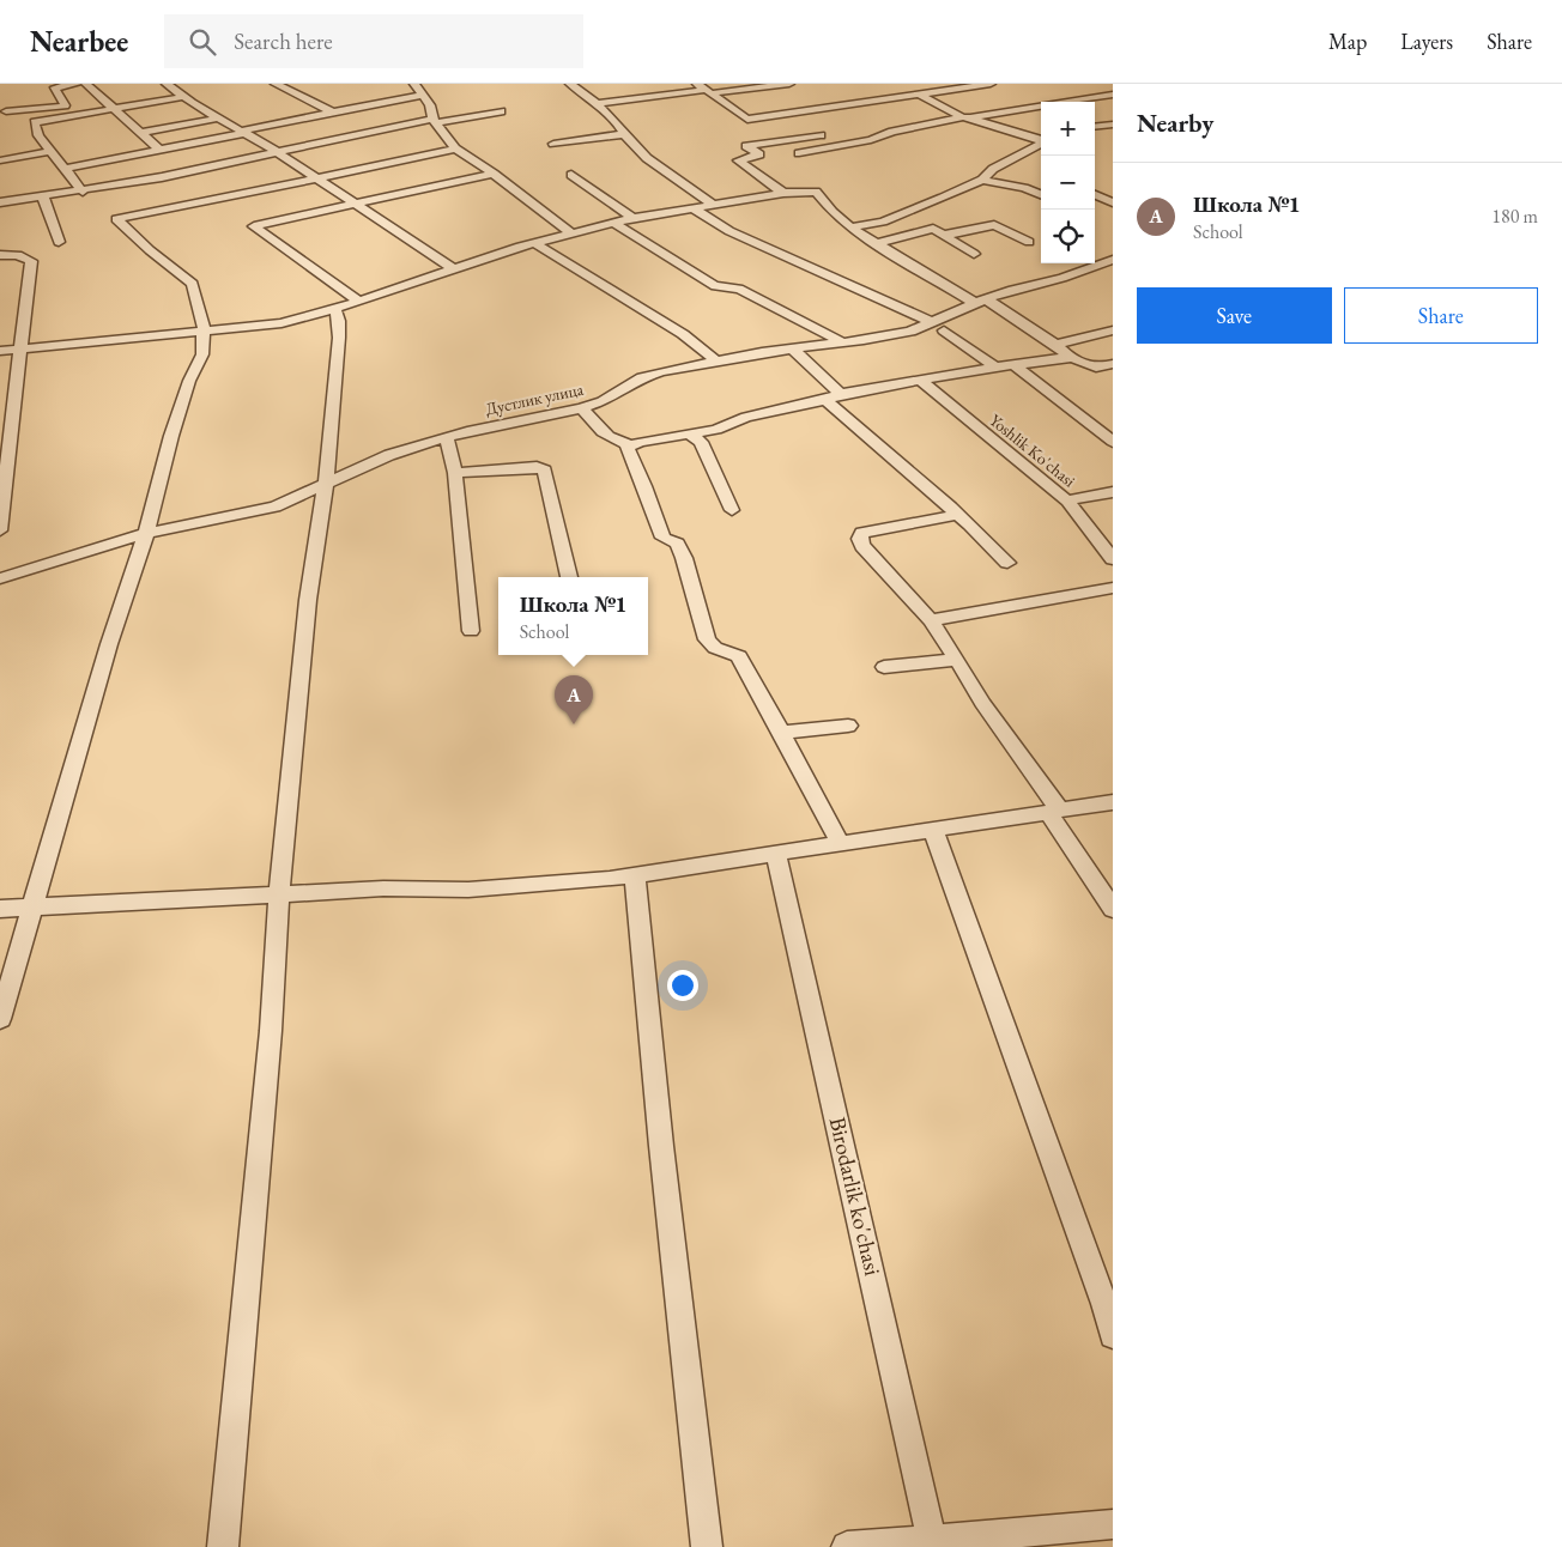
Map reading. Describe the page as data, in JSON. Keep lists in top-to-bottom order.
{
  "streets": {
    "street": ["Дустлик улица", "Yoshlik Ko'chasi", "Birodarlik ko'chasi"]
  },
  "page": {
    "header": "Nearbee",
    "search": "Search here",
    "nav": ["Map", "Layers", "Share"],
    "heading": "Nearby",
    "map_buttons": ["+", "−"],
    "list": [
      {
        "mark": "A",
        "name": "Школа №1",
        "note": "School",
        "value": "180 m"
      }
    ],
    "buttons": ["Save", "Share"],
    "popup": ["Школа №1", "School"],
    "pins": "A"
  }
}
